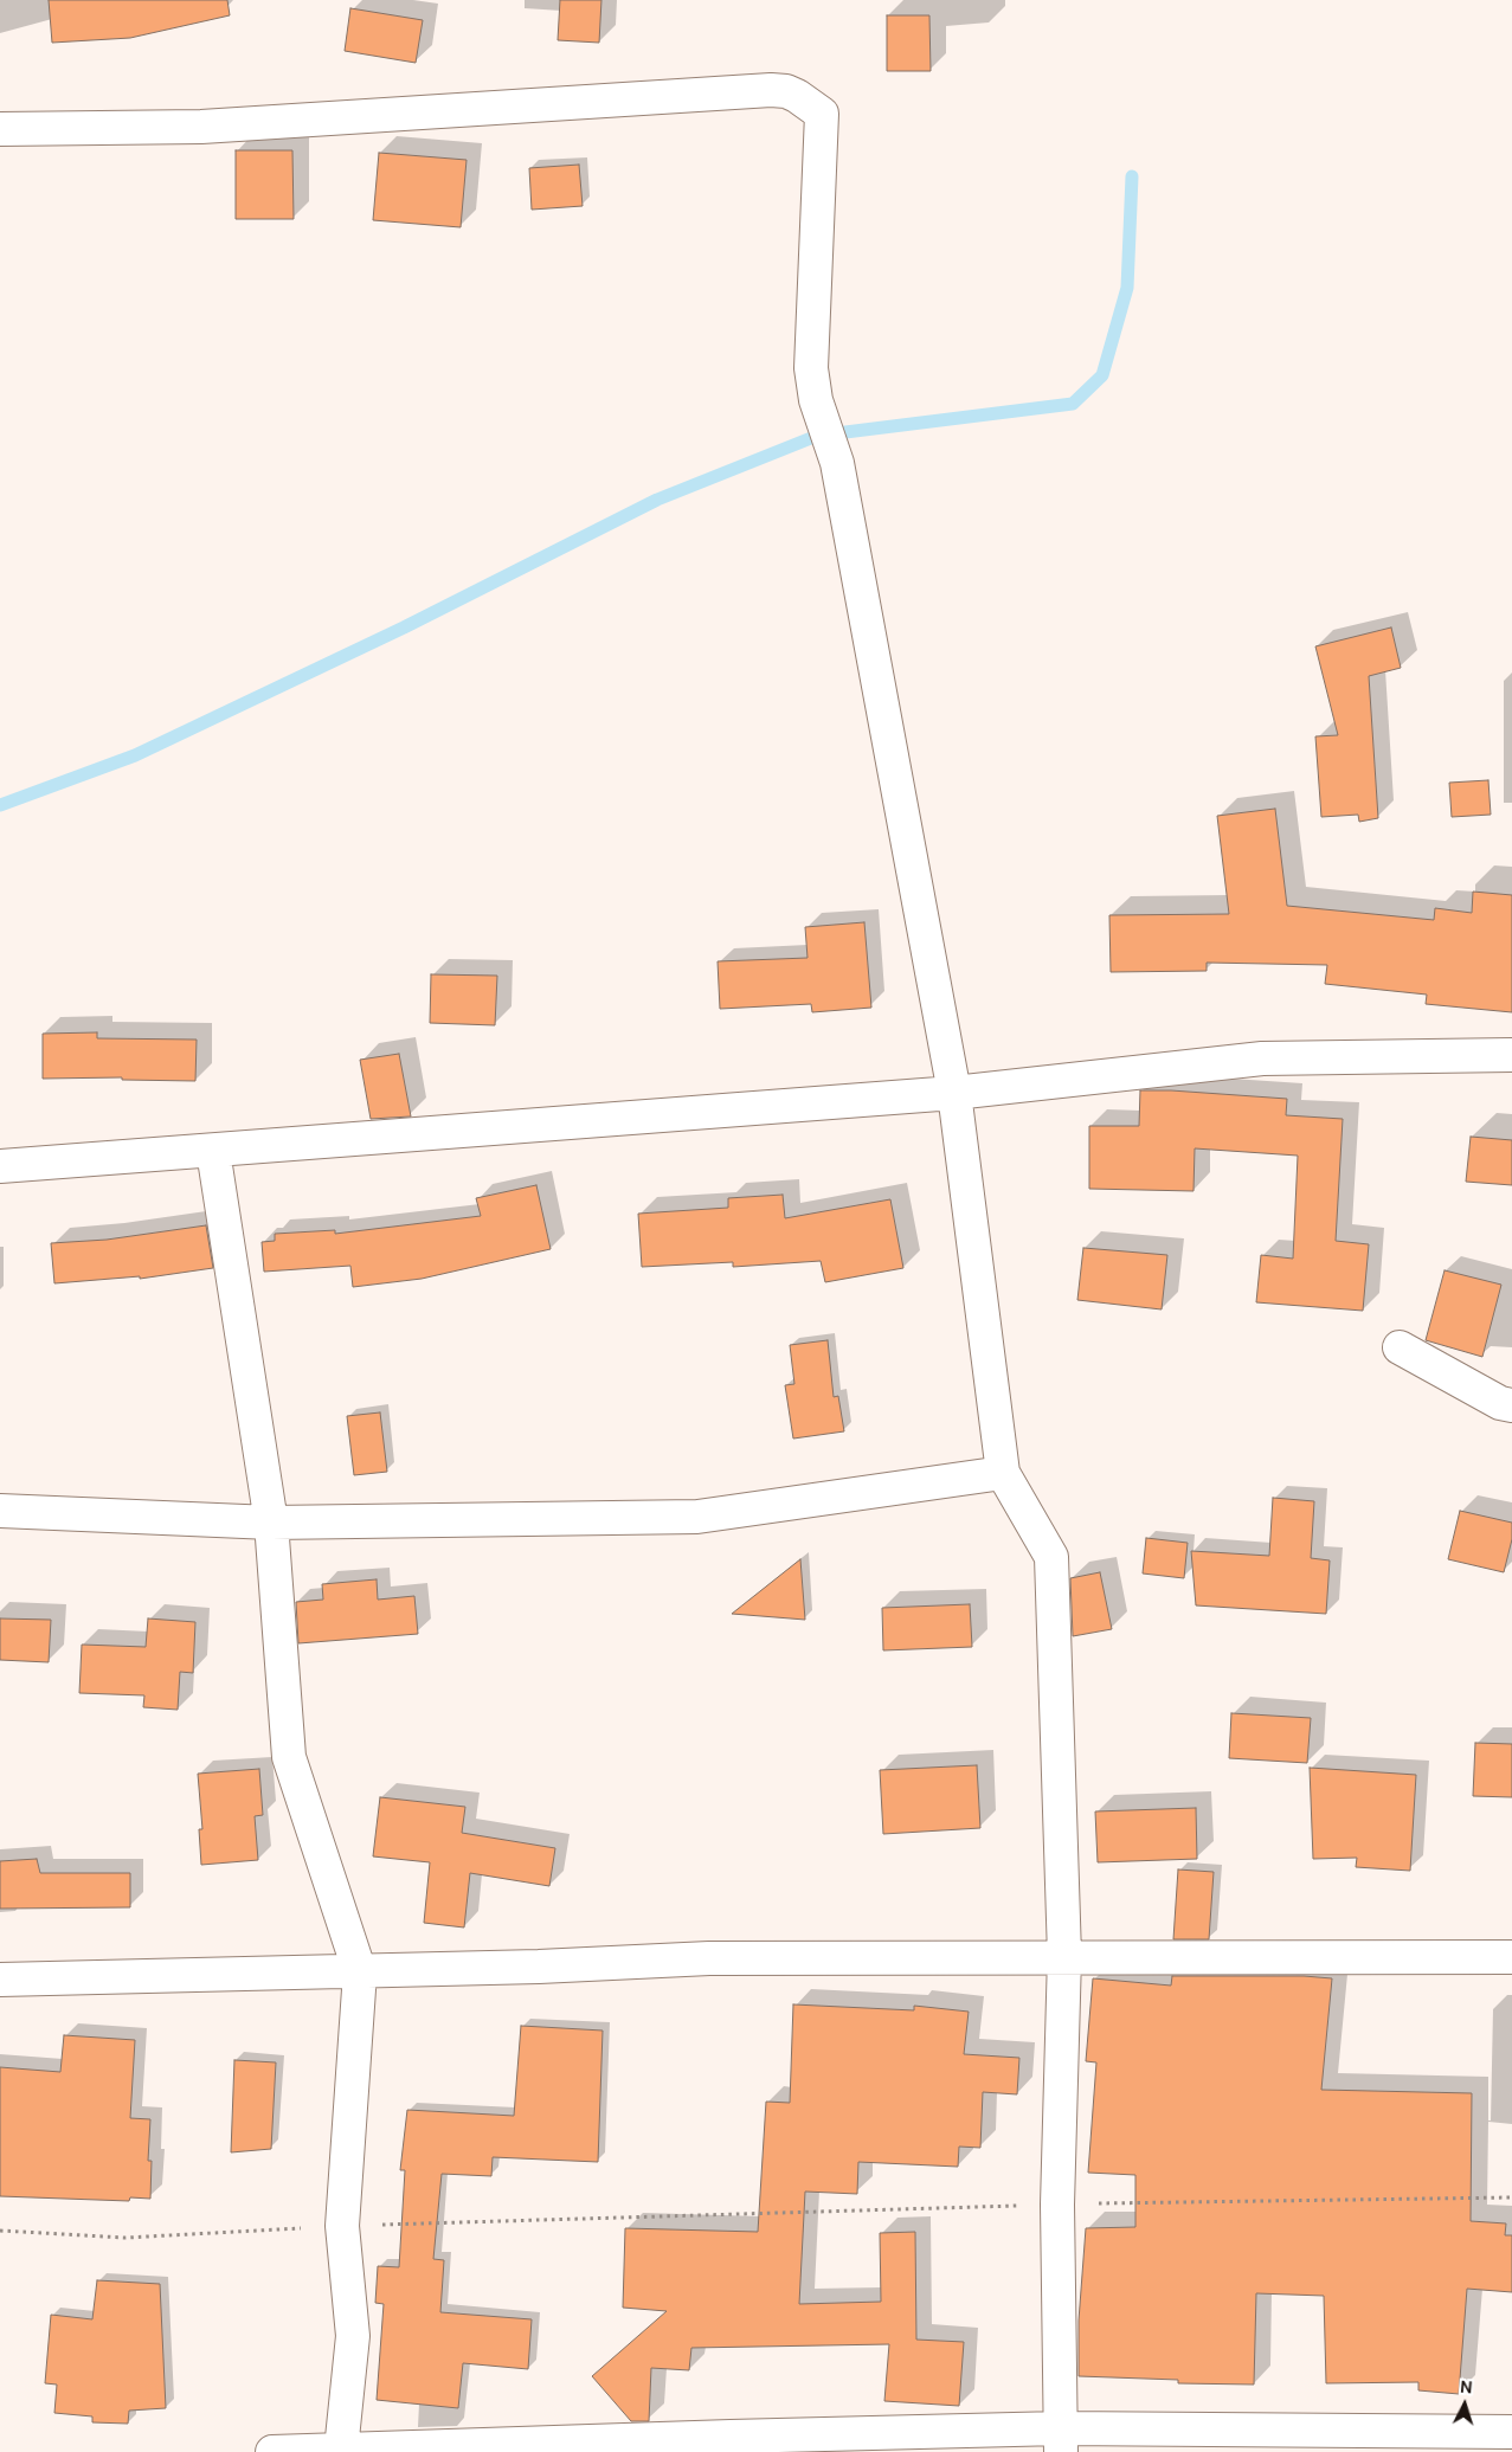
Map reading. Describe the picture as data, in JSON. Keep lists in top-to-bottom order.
{
  "north": "top"
}
